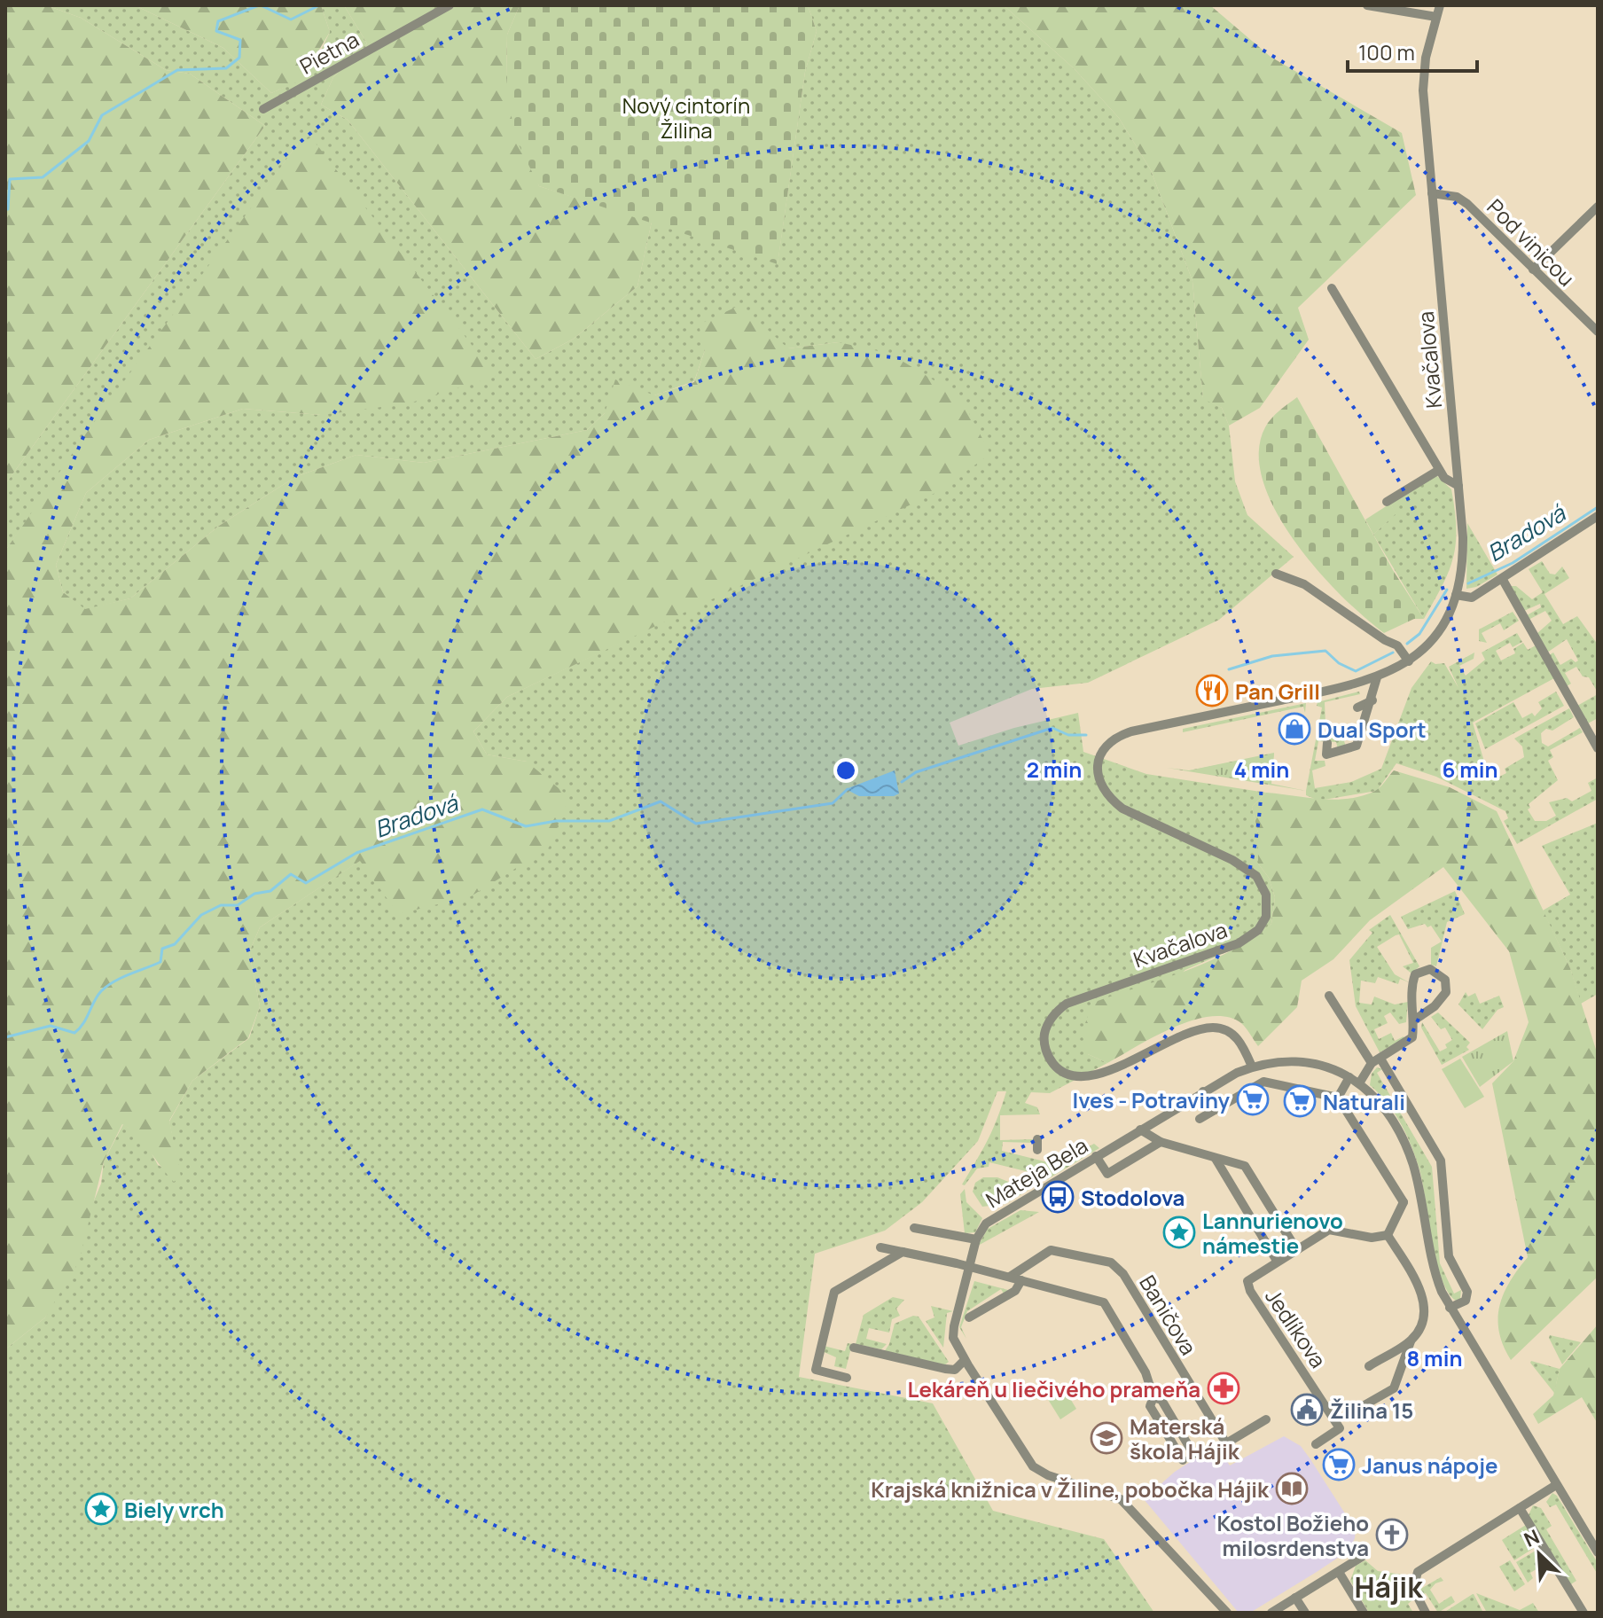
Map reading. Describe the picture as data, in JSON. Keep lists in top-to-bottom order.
{
  "streets": {
    "street": [
      "Pietna",
      "Pod vinicou",
      "Kvačalova",
      "Mateja Bela",
      "Baničova",
      "Jedlíkova"
    ]
  },
  "crossings": [
    ["Pod vinicou", "Kvačalova"],
    ["Kvačalova", "Mateja Bela"]
  ],
  "districts": ["Hájik"],
  "water": ["Bradová"],
  "parks": ["Nový cintorín Žilina"],
  "places": {
    "restaurant": ["Pan Grill"],
    "shop": ["Dual Sport"],
    "supermarket": ["Ives - Potraviny", "Naturali", "Janus nápoje"],
    "bus stop": ["Stodolova"],
    "place": ["Lannurienovo námestie", "Biely vrch"],
    "pharmacy": ["Lekáreň u liečivého prameňa"],
    "public building": ["Žilina 15"],
    "school or university": ["Materská škola Hájik"],
    "library": ["Krajská knižnica v Žiline, pobočka Hájik"],
    "church": ["Kostol Božieho milosrdenstva"]
  },
  "scale_bar": "100 m",
  "north": "top left",
  "rings": [
    "2 min",
    "4 min",
    "6 min",
    "8 min"
  ]
}
